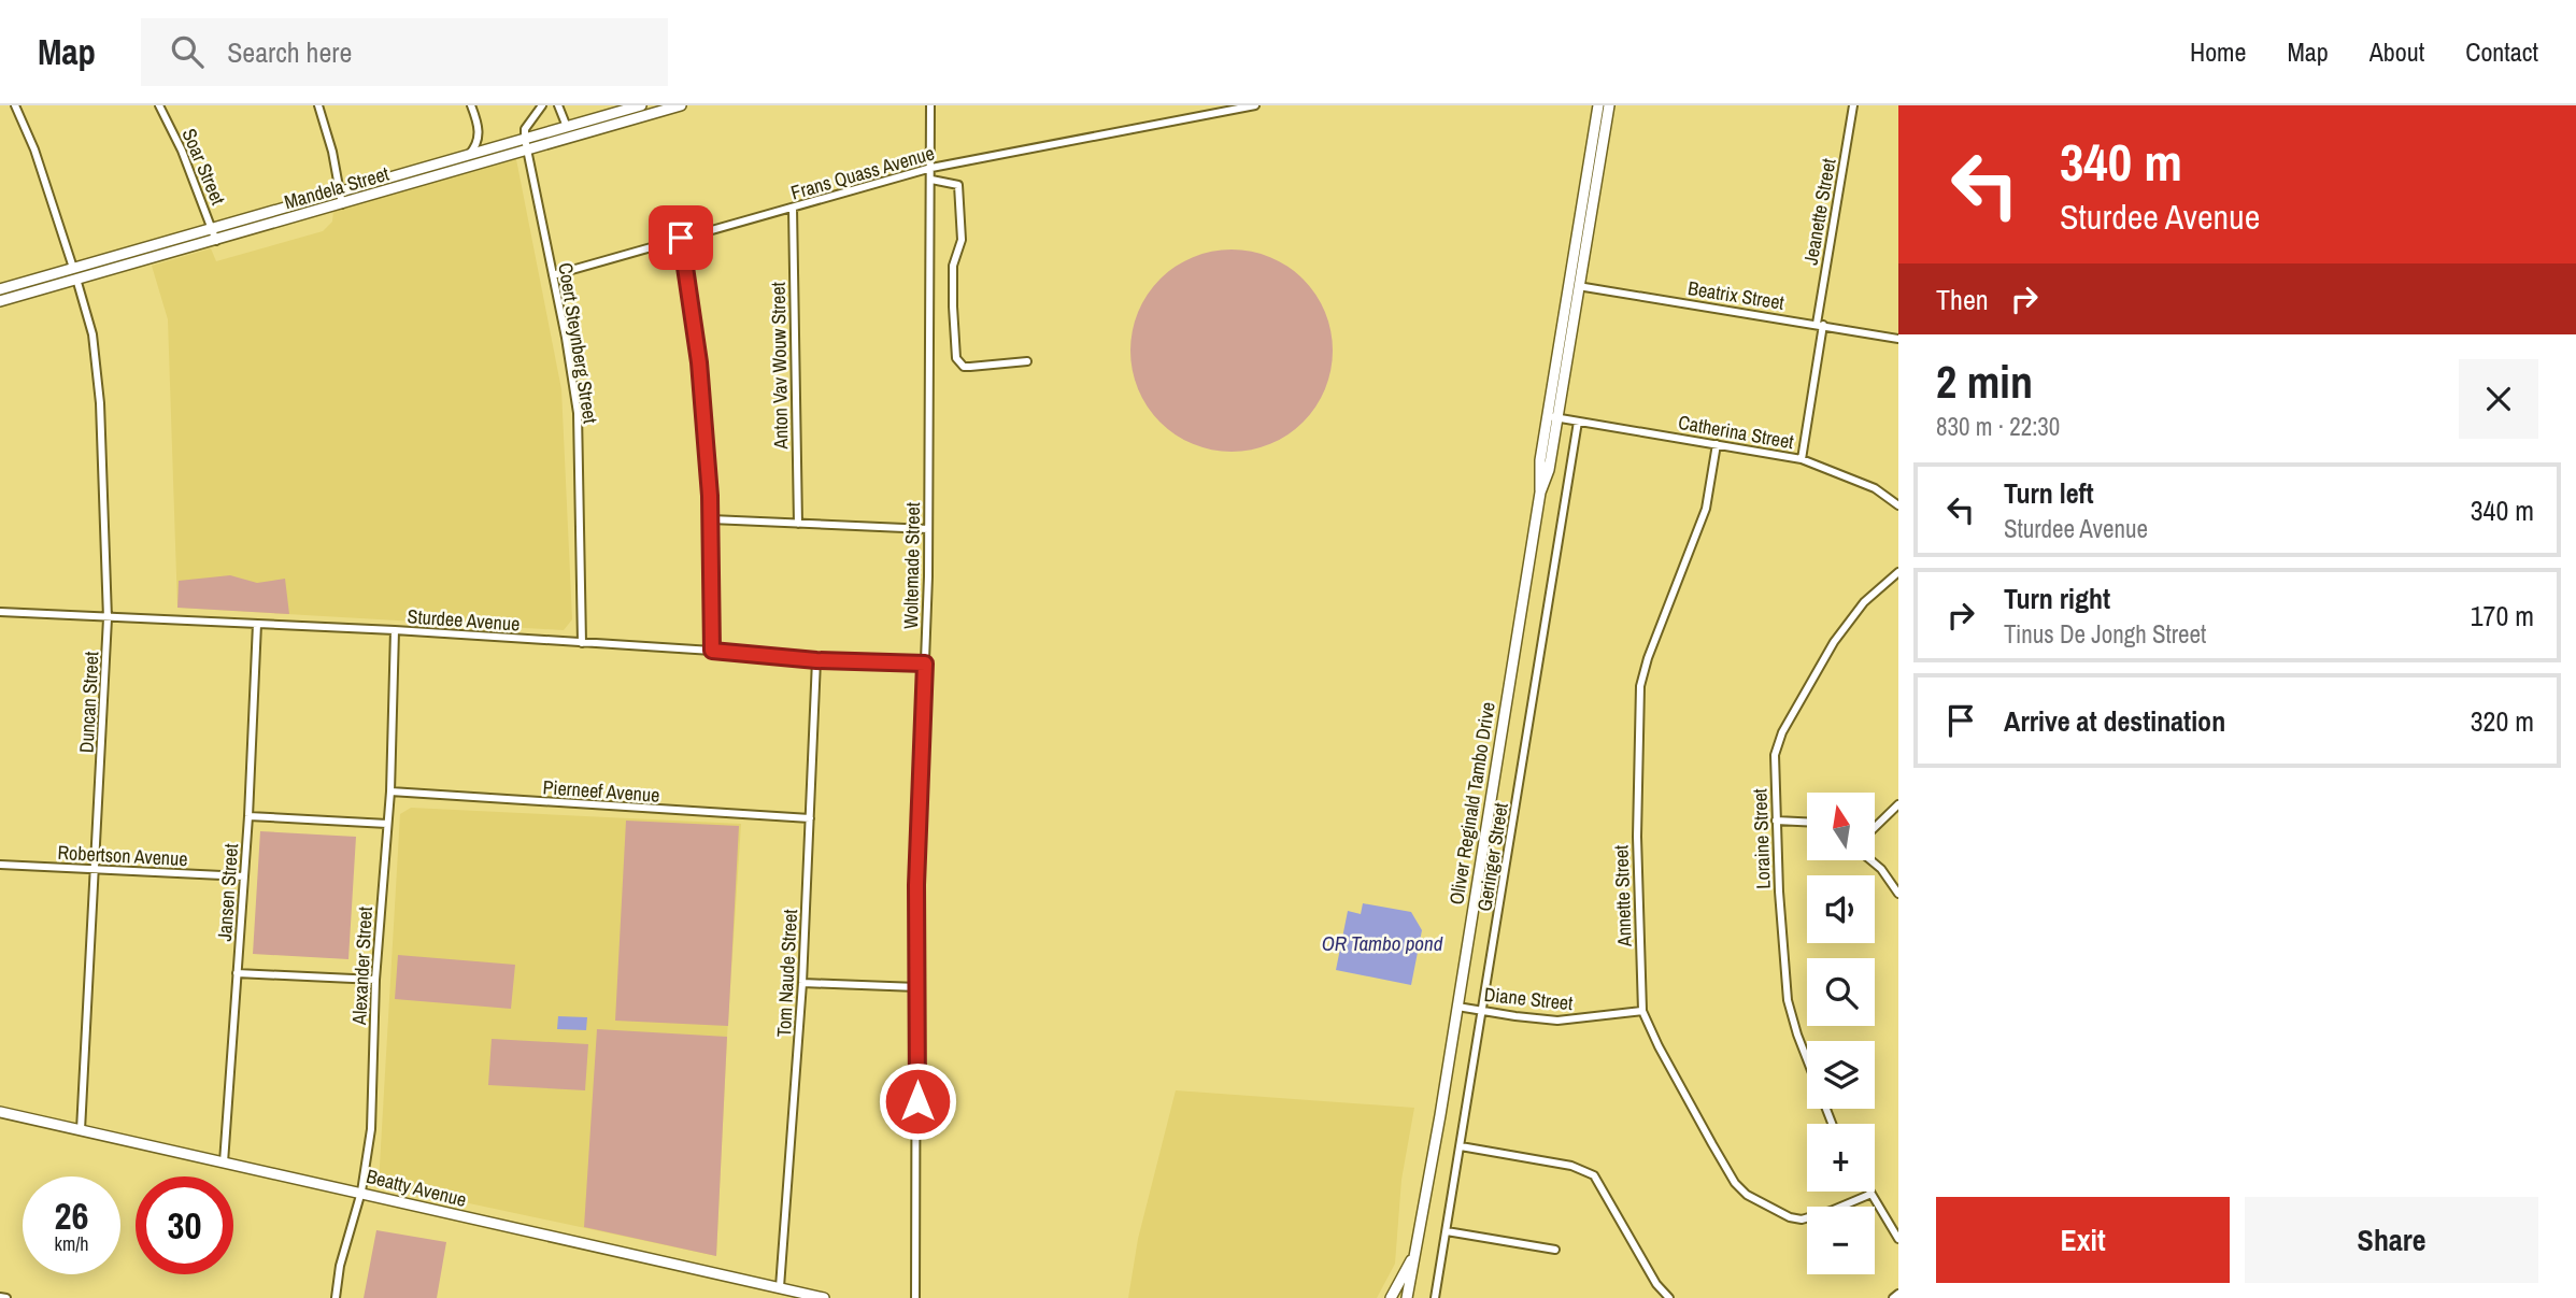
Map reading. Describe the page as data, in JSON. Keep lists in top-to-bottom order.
{
  "streets": {
    "main road": ["Mandela Street", "Oliver Reginald Tambo Drive", "Beatty Avenue"],
    "street": [
      "Soar Street",
      "Frans Quass Avenue",
      "Jeanette Street",
      "Beatrix Street",
      "Coert Steynberg Street",
      "Anton Vav Wouw Street",
      "Catherina Street",
      "Woltemade Street",
      "Sturdee Avenue",
      "Duncan Street",
      "Pierneef Avenue",
      "Loraine Street",
      "Robertson Avenue",
      "Geringer Street",
      "Jansen Street",
      "Annette Street",
      "Alexander Street",
      "Tom Naude Street",
      "Diane Street"
    ]
  },
  "crossings": [
    ["Soar Street", "Mandela Street"],
    ["Frans Quass Avenue", "Coert Steynberg Street"],
    ["Frans Quass Avenue", "Anton Vav Wouw Street"],
    ["Frans Quass Avenue", "Woltemade Street"],
    ["Mandela Street", "Coert Steynberg Street"],
    ["Mandela Street", "Duncan Street"],
    ["Jeanette Street", "Beatrix Street"],
    ["Jeanette Street", "Catherina Street"],
    ["Beatrix Street", "Oliver Reginald Tambo Drive"],
    ["Coert Steynberg Street", "Sturdee Avenue"],
    ["Catherina Street", "Oliver Reginald Tambo Drive"],
    ["Catherina Street", "Geringer Street"],
    ["Catherina Street", "Annette Street"],
    ["Woltemade Street", "Sturdee Avenue"],
    ["Sturdee Avenue", "Duncan Street"],
    ["Sturdee Avenue", "Jansen Street"],
    ["Sturdee Avenue", "Alexander Street"],
    ["Sturdee Avenue", "Tom Naude Street"],
    ["Duncan Street", "Robertson Avenue"],
    ["Duncan Street", "Beatty Avenue"],
    ["Pierneef Avenue", "Alexander Street"],
    ["Pierneef Avenue", "Tom Naude Street"],
    ["Oliver Reginald Tambo Drive", "Diane Street"],
    ["Robertson Avenue", "Jansen Street"],
    ["Geringer Street", "Diane Street"],
    ["Jansen Street", "Beatty Avenue"],
    ["Annette Street", "Diane Street"],
    ["Alexander Street", "Beatty Avenue"],
    ["Tom Naude Street", "Beatty Avenue"]
  ],
  "water": ["OR Tambo pond"],
  "north": "top",
  "page": {
    "header": "Map",
    "search": "Search here",
    "nav": [
      "Home",
      "Map",
      "About",
      "Contact"
    ],
    "turn": ["340 m", "Sturdee Avenue"],
    "then": "Then",
    "heading": ["2 min", "830 m · 22:30"],
    "list": [
      {
        "name": "Turn left",
        "note": "Sturdee Avenue",
        "value": "340 m"
      },
      {
        "name": "Turn right",
        "note": "Tinus De Jongh Street",
        "value": "170 m"
      },
      {
        "name": "Arrive at destination",
        "value": "320 m"
      }
    ],
    "map_buttons": ["+", "−"],
    "speed": "26 km/h",
    "limit": "30",
    "buttons": ["Exit", "Share"]
  }
}
